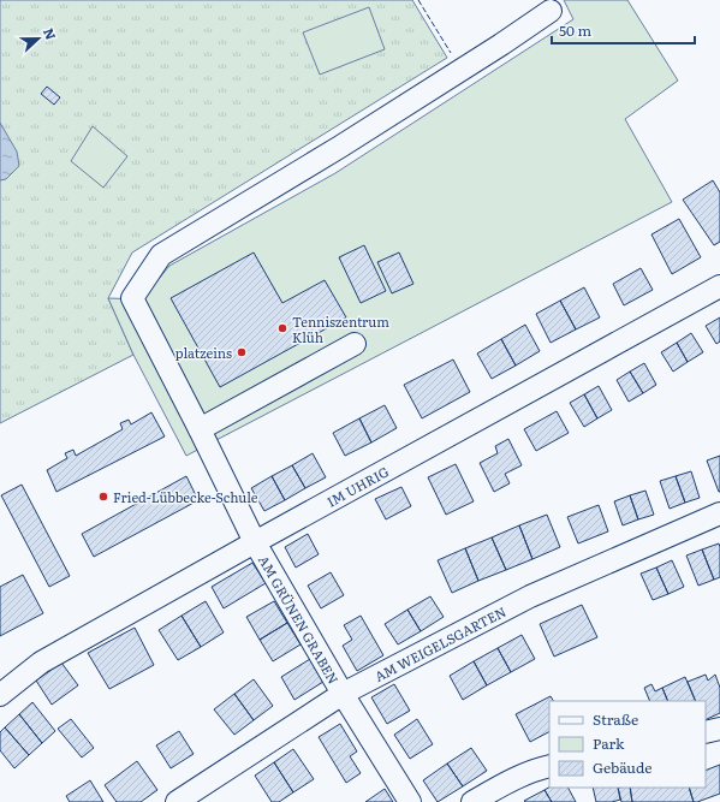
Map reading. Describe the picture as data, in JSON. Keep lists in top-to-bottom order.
{
  "streets": {
    "street": ["IM UHRIG", "AM GRÜNEN GRABEN", "AM WEIGELSGARTEN"]
  },
  "crossings": [
    ["IM UHRIG", "AM GRÜNEN GRABEN"],
    ["AM GRÜNEN GRABEN", "AM WEIGELSGARTEN"]
  ],
  "places": ["Tenniszentrum Klüh", "platzeins", "Fried-Lübbecke-Schule"],
  "legend": ["Straße", "Park", "Gebäude"],
  "scale_bar": "50 m",
  "north": "right"
}
